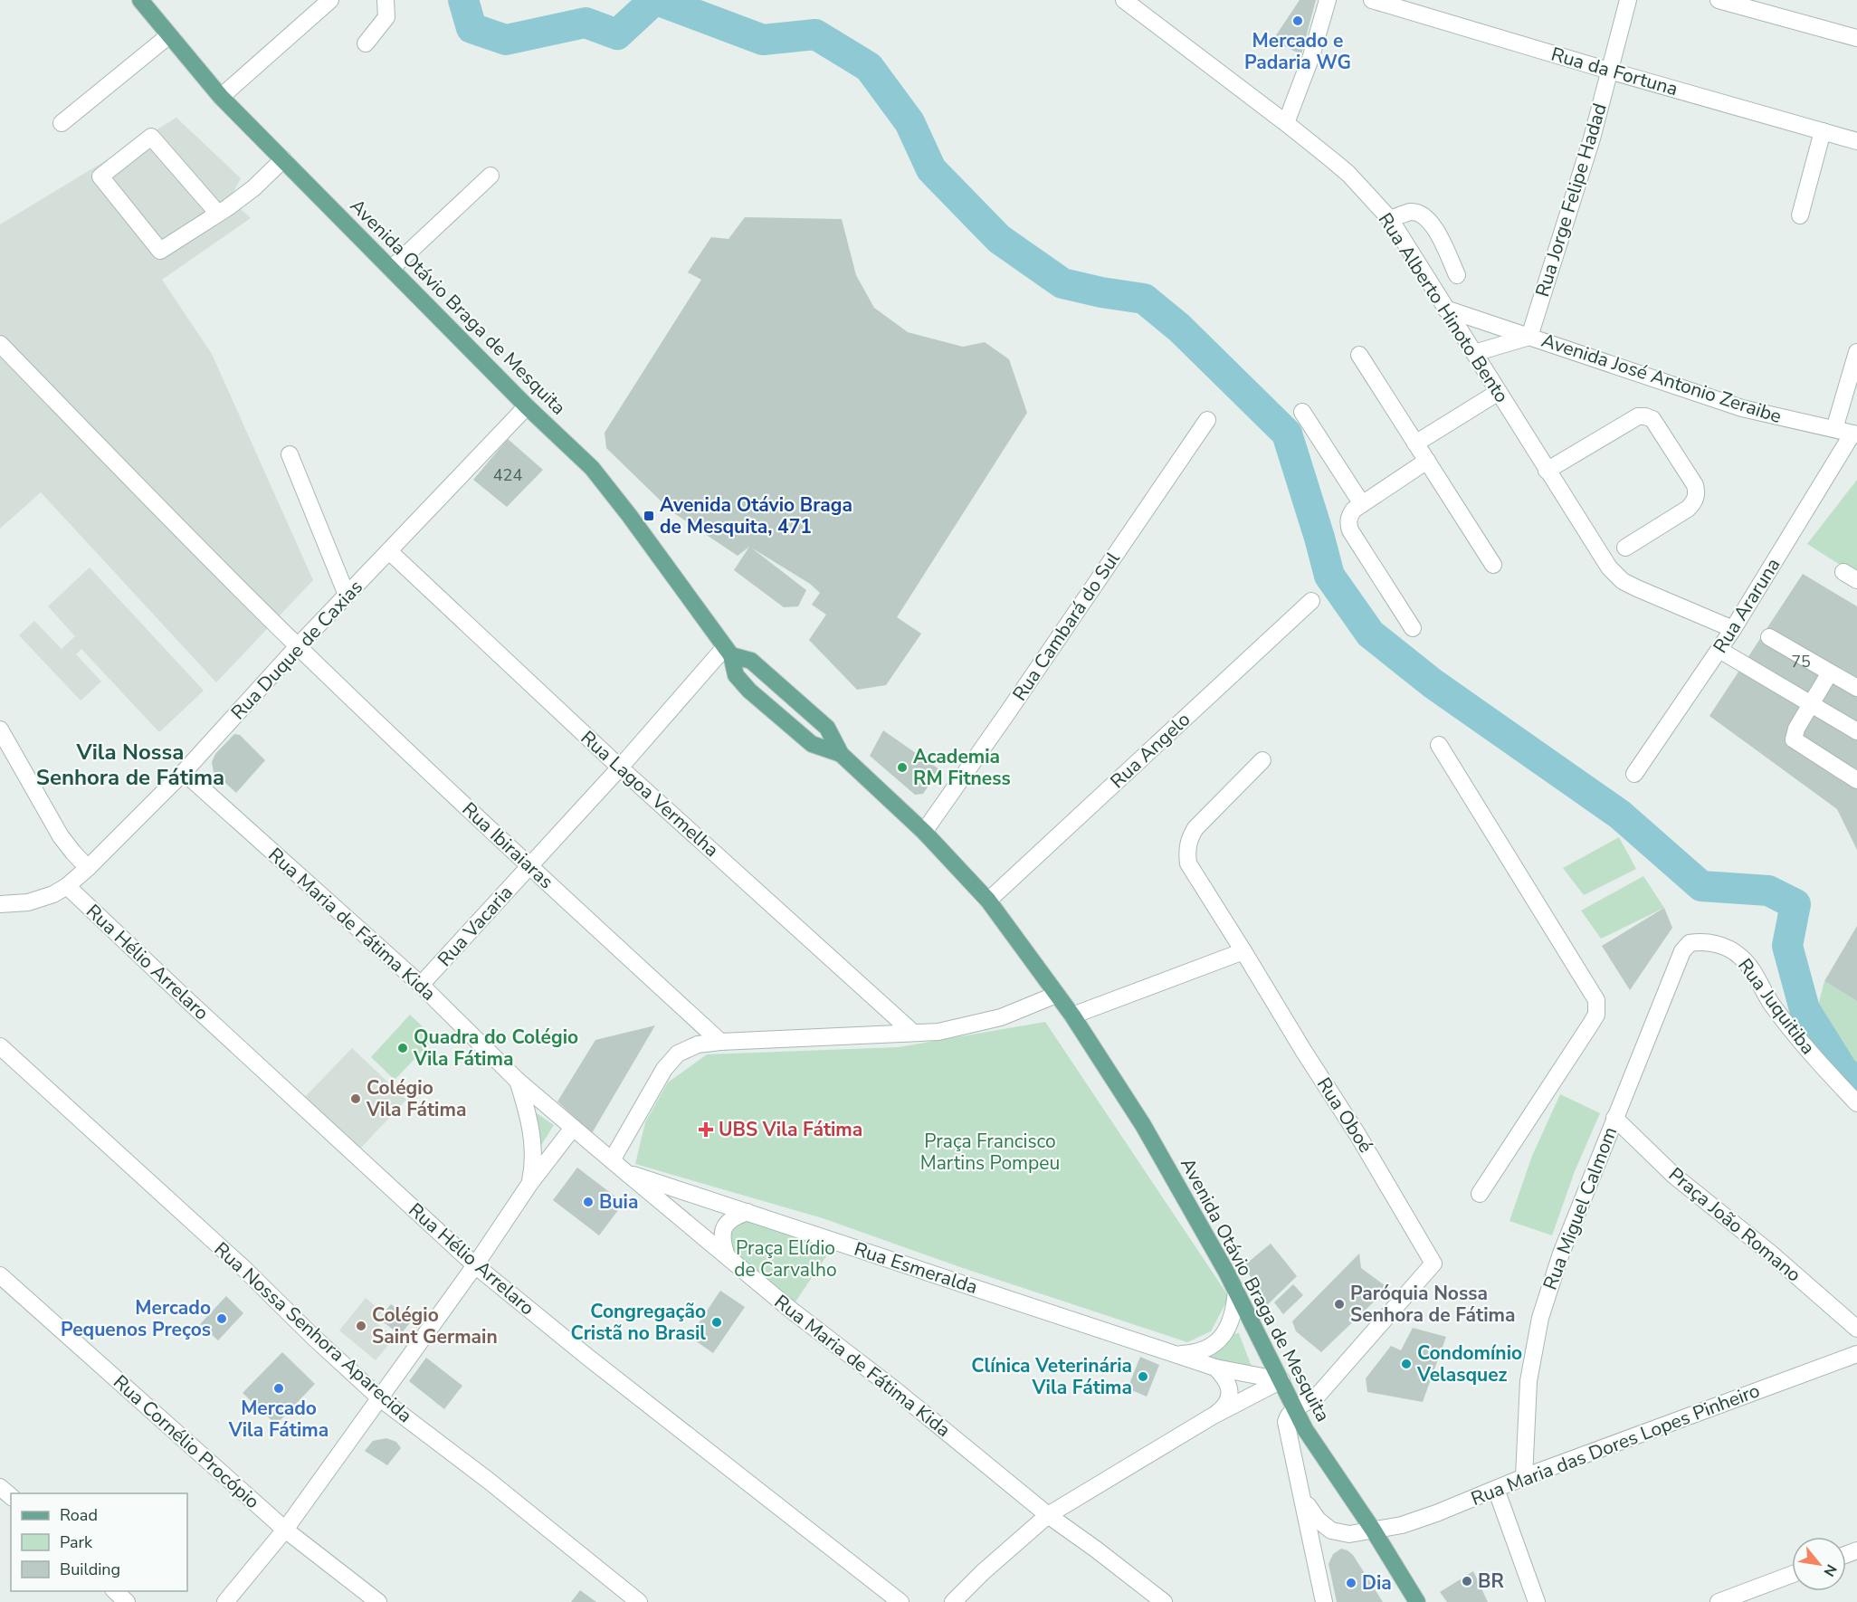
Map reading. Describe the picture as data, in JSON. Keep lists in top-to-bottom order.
{
  "streets": {
    "main road": ["Avenida Otávio Braga de Mesquita"],
    "street": [
      "Rua da Fortuna",
      "Rua Jorge Felipe Hadad",
      "Rua Alberto Hinoto Bento",
      "Avenida José Antonio Zeraibe",
      "Rua Araruna",
      "Rua Cambará do Sul",
      "Rua Duque de Caxias",
      "Rua Angelo",
      "Rua Lagoa Vermelha",
      "Rua Ibiraiaras",
      "Rua Maria de Fátima Kida",
      "Rua Vacaria",
      "Rua Hélio Arrelaro",
      "Rua Juquitiba",
      "Rua Oboé",
      "Rua Miguel Calmom",
      "Praça João Romano",
      "Rua Esmeralda",
      "Rua Nossa Senhora Aparecida",
      "Rua Cornélio Procópio",
      "Rua Maria das Dores Lopes Pinheiro"
    ]
  },
  "crossings": [
    ["Rua da Fortuna", "Rua Jorge Felipe Hadad"],
    ["Rua Jorge Felipe Hadad", "Avenida José Antonio Zeraibe"],
    ["Avenida Otávio Braga de Mesquita", "Rua Cambará do Sul"],
    ["Avenida Otávio Braga de Mesquita", "Rua Duque de Caxias"],
    ["Avenida Otávio Braga de Mesquita", "Rua Angelo"],
    ["Avenida Otávio Braga de Mesquita", "Rua Vacaria"],
    ["Avenida Otávio Braga de Mesquita", "Rua Oboé"],
    ["Avenida Otávio Braga de Mesquita", "Rua Esmeralda"],
    ["Avenida Otávio Braga de Mesquita", "Rua Maria das Dores Lopes Pinheiro"],
    ["Rua Alberto Hinoto Bento", "Avenida José Antonio Zeraibe"],
    ["Rua Alberto Hinoto Bento", "Rua Araruna"],
    ["Avenida José Antonio Zeraibe", "Rua Araruna"],
    ["Rua Duque de Caxias", "Rua Lagoa Vermelha"],
    ["Rua Duque de Caxias", "Rua Ibiraiaras"],
    ["Rua Duque de Caxias", "Rua Maria de Fátima Kida"],
    ["Rua Duque de Caxias", "Rua Hélio Arrelaro"],
    ["Rua Lagoa Vermelha", "Rua Vacaria"],
    ["Rua Ibiraiaras", "Rua Vacaria"],
    ["Rua Maria de Fátima Kida", "Rua Vacaria"],
    ["Rua Maria de Fátima Kida", "Rua Esmeralda"],
    ["Rua Juquitiba", "Rua Miguel Calmom"],
    ["Rua Miguel Calmom", "Praça João Romano"],
    ["Rua Miguel Calmom", "Rua Maria das Dores Lopes Pinheiro"]
  ],
  "districts": ["Vila Nossa Senhora de Fátima"],
  "parks": ["Praça Francisco Martins Pompeu", "Praça Elídio de Carvalho"],
  "places": {
    "other": [
      "Mercado e Padaria WG",
      "Academia RM Fitness",
      "Quadra do Colégio Vila Fátima",
      "Colégio Vila Fátima",
      "Buia",
      "Paróquia Nossa Senhora de Fátima",
      "Mercado Pequenos Preços",
      "Congregação Cristã no Brasil",
      "Colégio Saint Germain",
      "Condomínio Velasquez",
      "Clínica Veterinária Vila Fátima",
      "Mercado Vila Fátima",
      "BR",
      "Dia"
    ],
    "transit": ["Avenida Otávio Braga de Mesquita, 471"],
    "health": ["UBS Vila Fátima"]
  },
  "house_numbers": ["424", "75"],
  "legend": ["Road", "Park", "Building"],
  "north": "bottom right"
}
